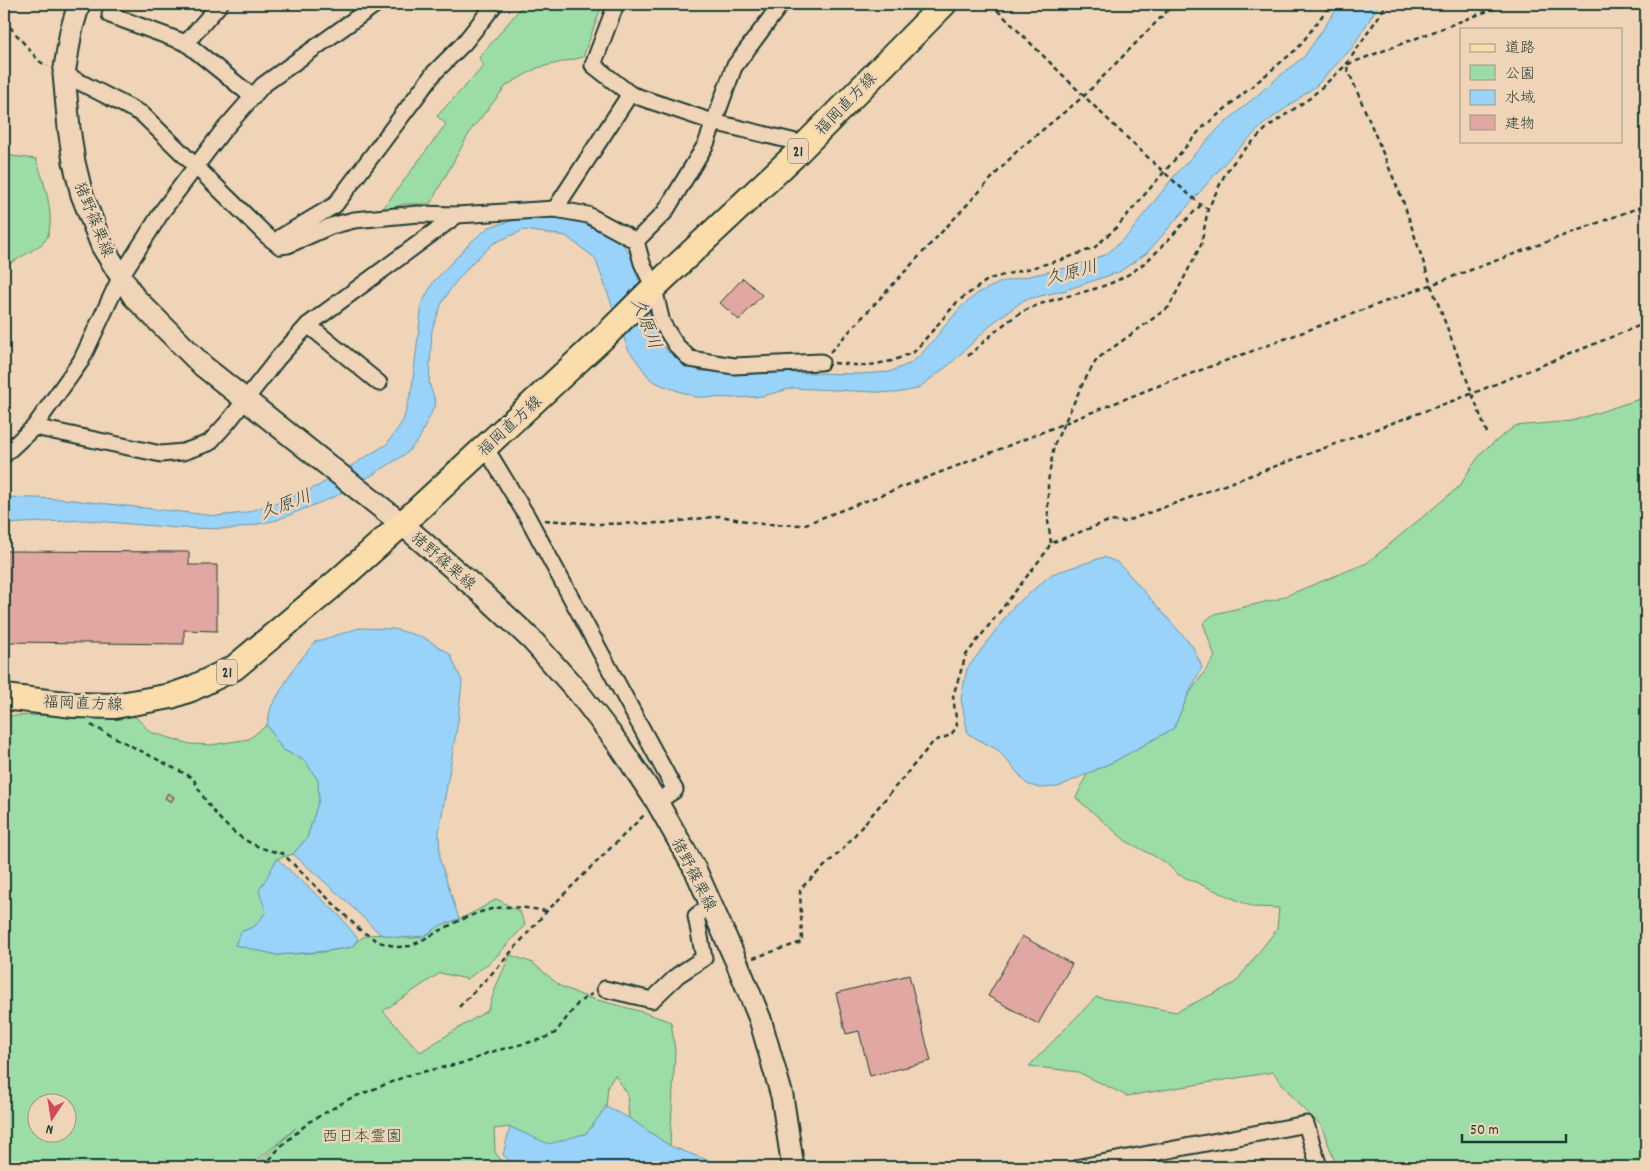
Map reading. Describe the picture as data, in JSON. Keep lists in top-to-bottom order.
{
  "streets": {
    "main road": ["福岡直方線", "21", "猪野篠栗線"]
  },
  "crossings": [
    ["福岡直方線", "猪野篠栗線"]
  ],
  "water": ["久原川"],
  "parks": ["西日本霊園"],
  "legend": [
    "道路",
    "公園",
    "水域",
    "建物"
  ],
  "scale_bar": "50 m",
  "north": "bottom"
}
